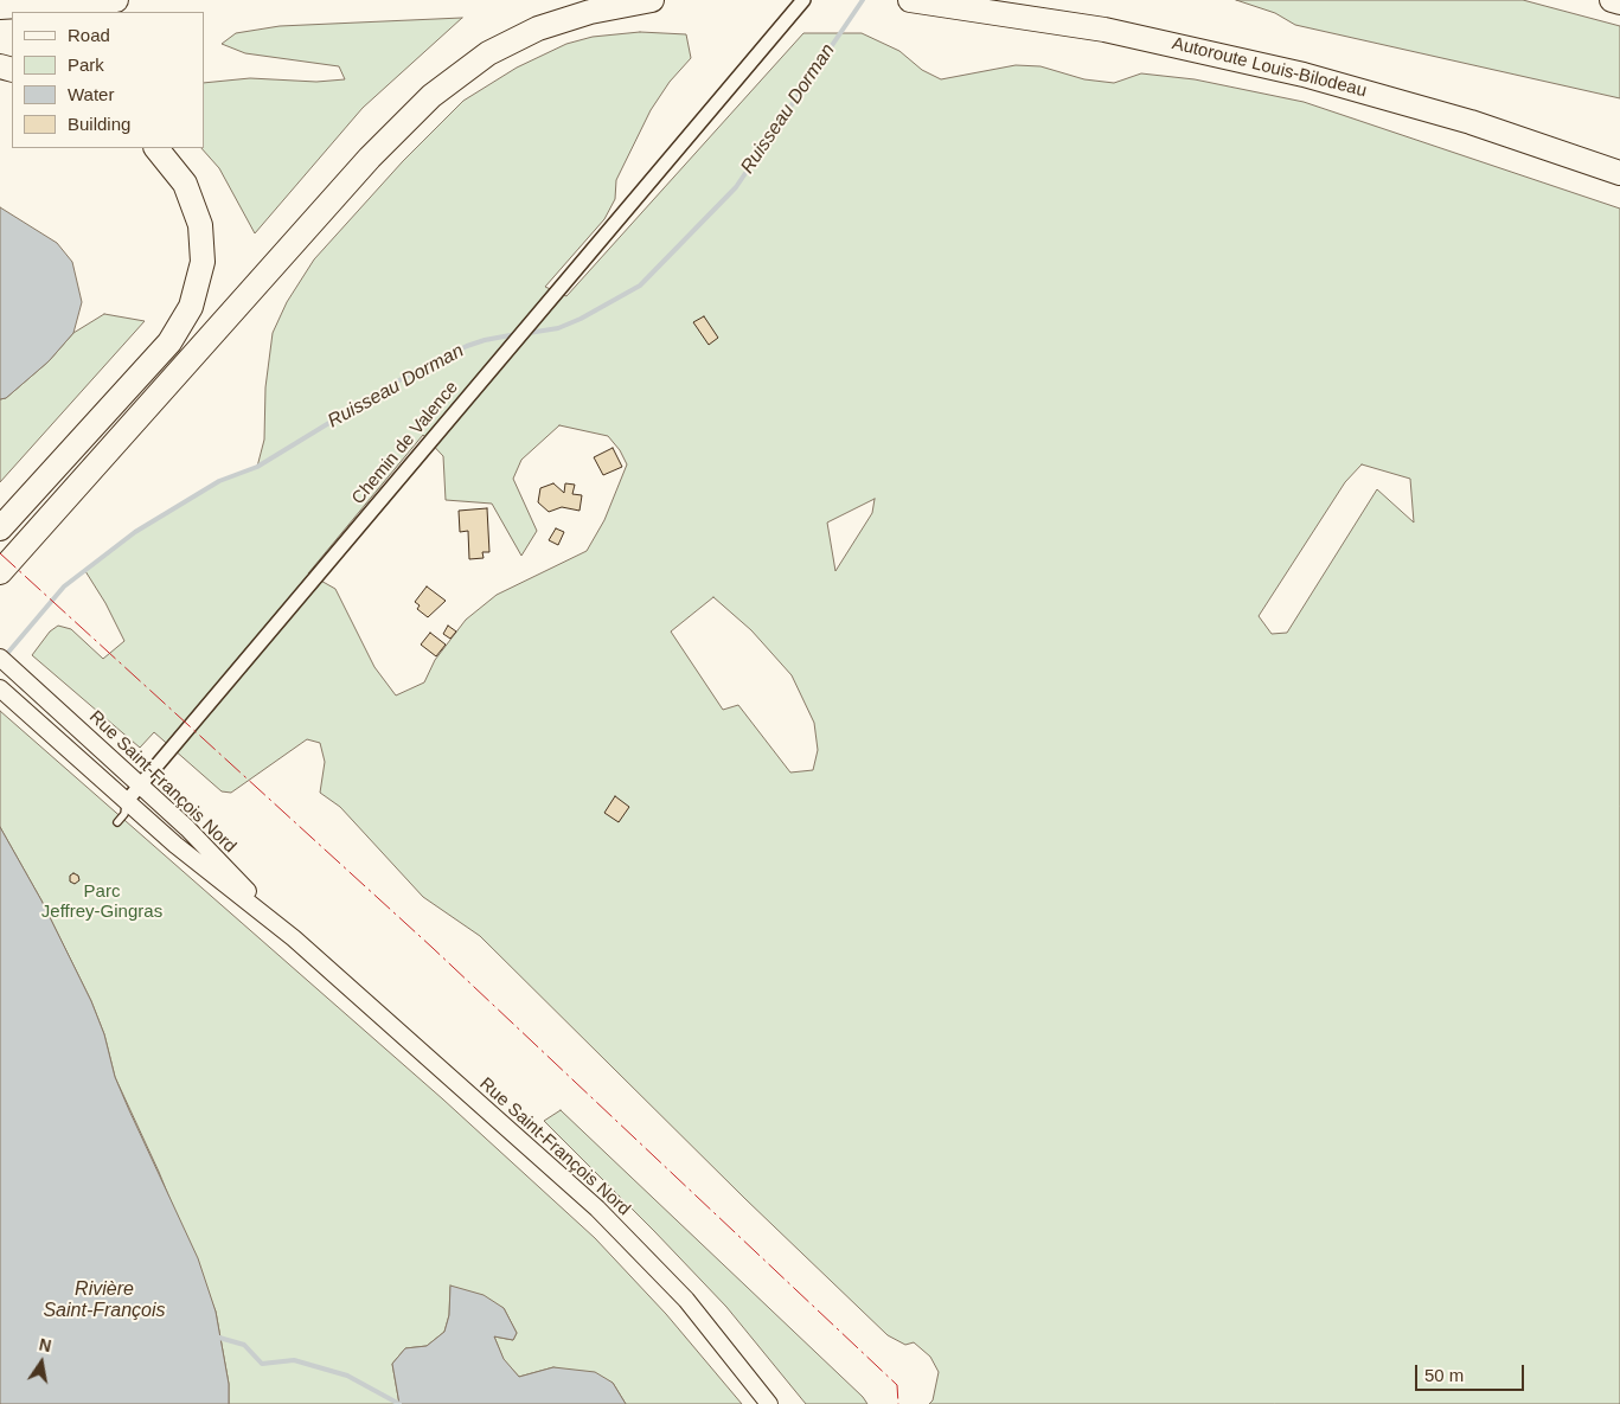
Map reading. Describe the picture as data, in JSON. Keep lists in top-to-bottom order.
{
  "streets": {
    "highway": ["Autoroute Louis-Bilodeau"],
    "street": ["Chemin de Valence", "Rue Saint-François Nord"]
  },
  "crossings": [
    ["Chemin de Valence", "Rue Saint-François Nord"]
  ],
  "water": ["Ruisseau Dorman", "Rivière Saint-François"],
  "parks": ["Parc Jeffrey-Gingras"],
  "legend": [
    "Road",
    "Park",
    "Water",
    "Building"
  ],
  "scale_bar": "50 m",
  "north": "top"
}
